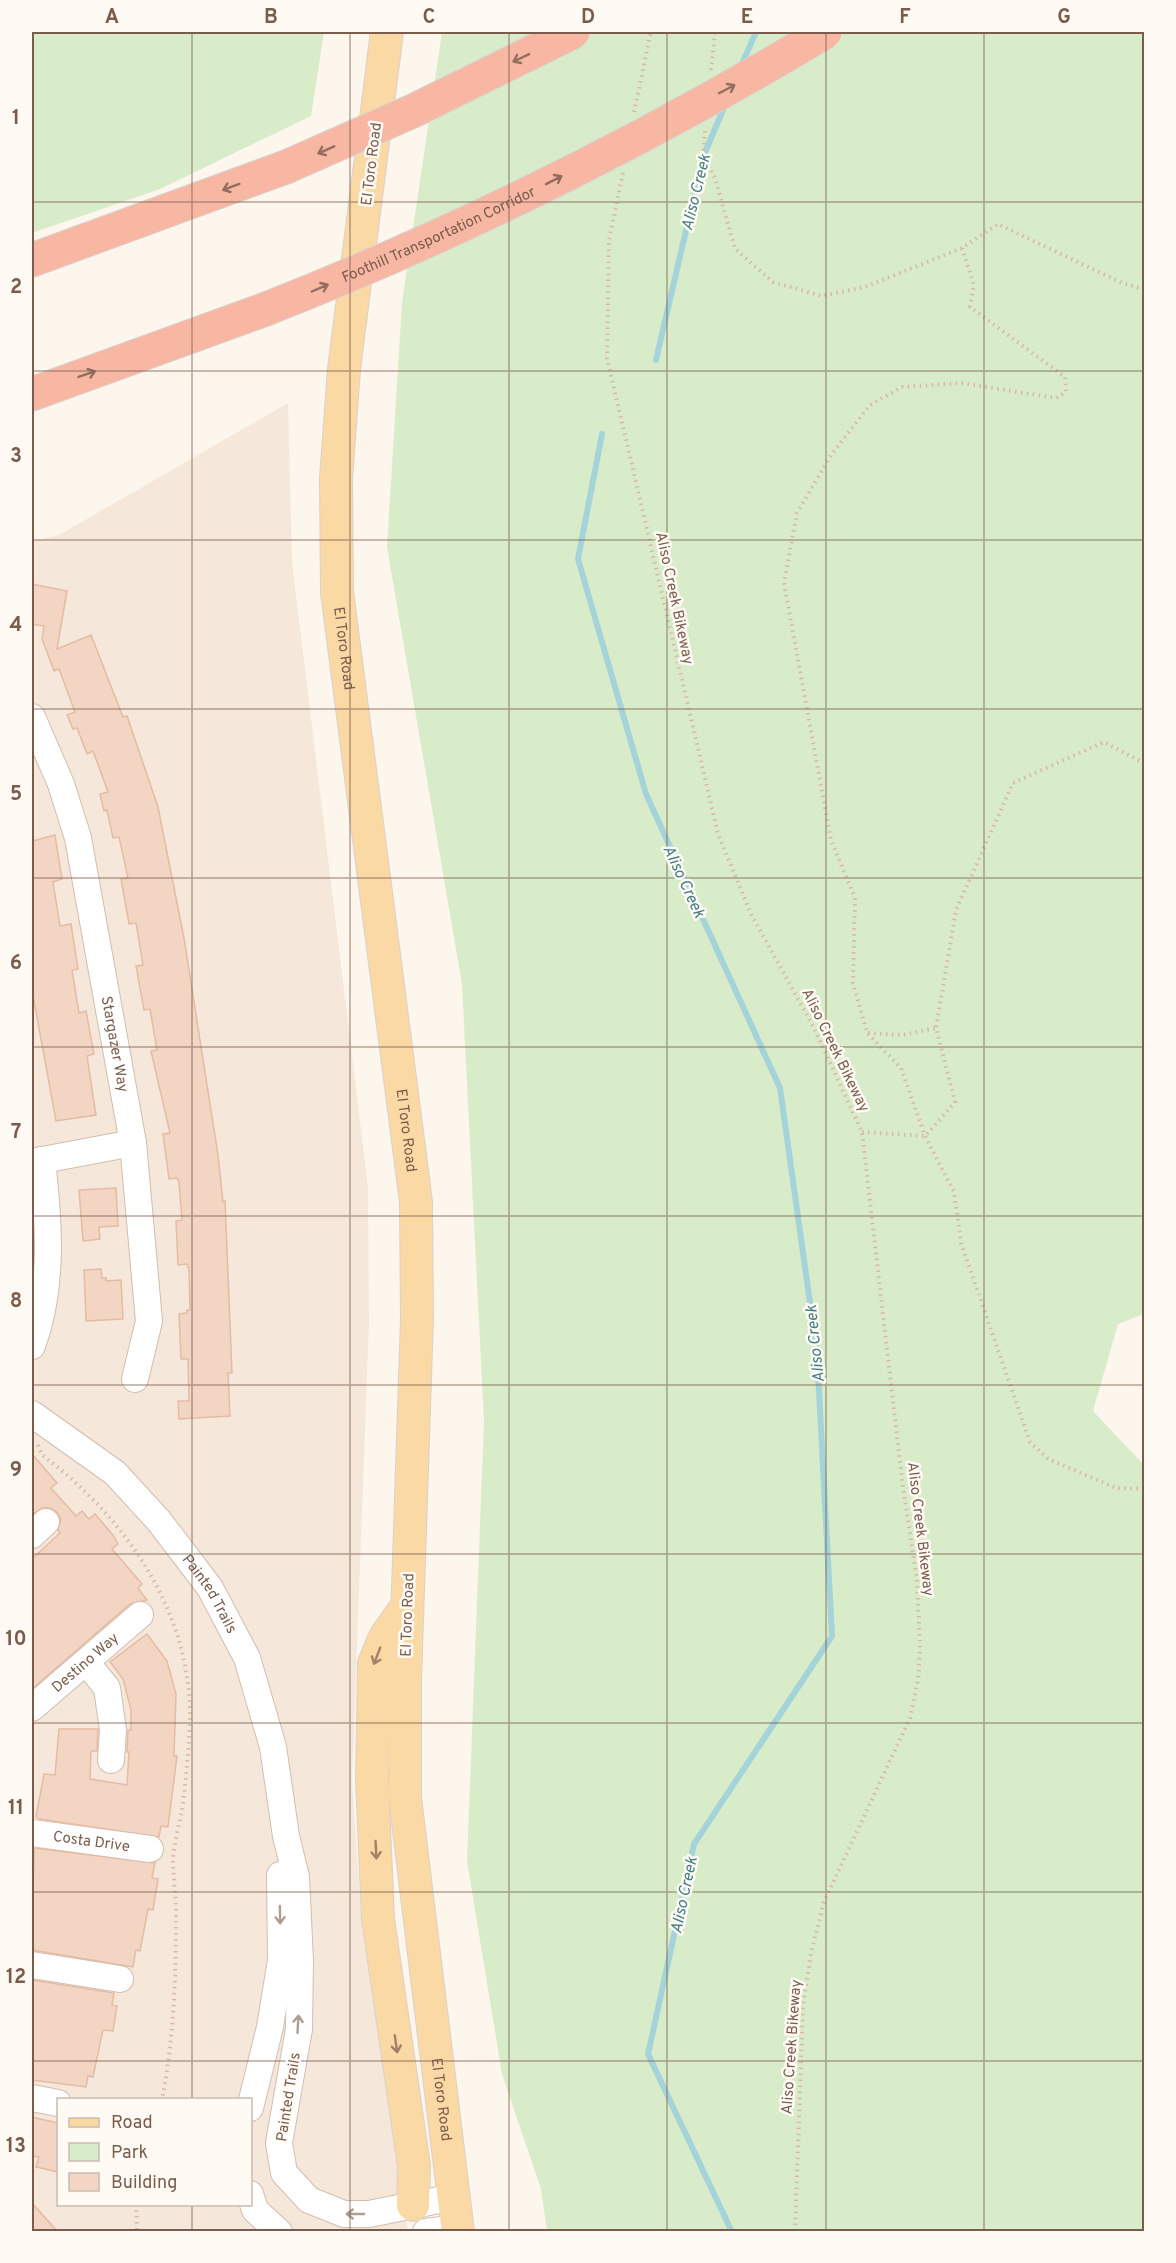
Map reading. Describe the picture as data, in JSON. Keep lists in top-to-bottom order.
{
  "streets": {
    "highway": ["Foothill Transportation Corridor"],
    "main road": ["El Toro Road"],
    "street": [
      "Stargazer Way",
      "Painted Trails",
      "Destino Way",
      "Costa Drive"
    ],
    "path": ["Aliso Creek Bikeway"]
  },
  "crossings": [
    ["El Toro Road", "Painted Trails"]
  ],
  "water": ["Aliso Creek"],
  "legend": ["Road", "Park", "Building"],
  "grid": {
    "columns": [
      "A",
      "B",
      "C",
      "D",
      "E",
      "F",
      "G"
    ],
    "rows": [
      "1",
      "2",
      "3",
      "4",
      "5",
      "6",
      "7",
      "8",
      "9",
      "10",
      "11",
      "12",
      "13"
    ]
  }
}
